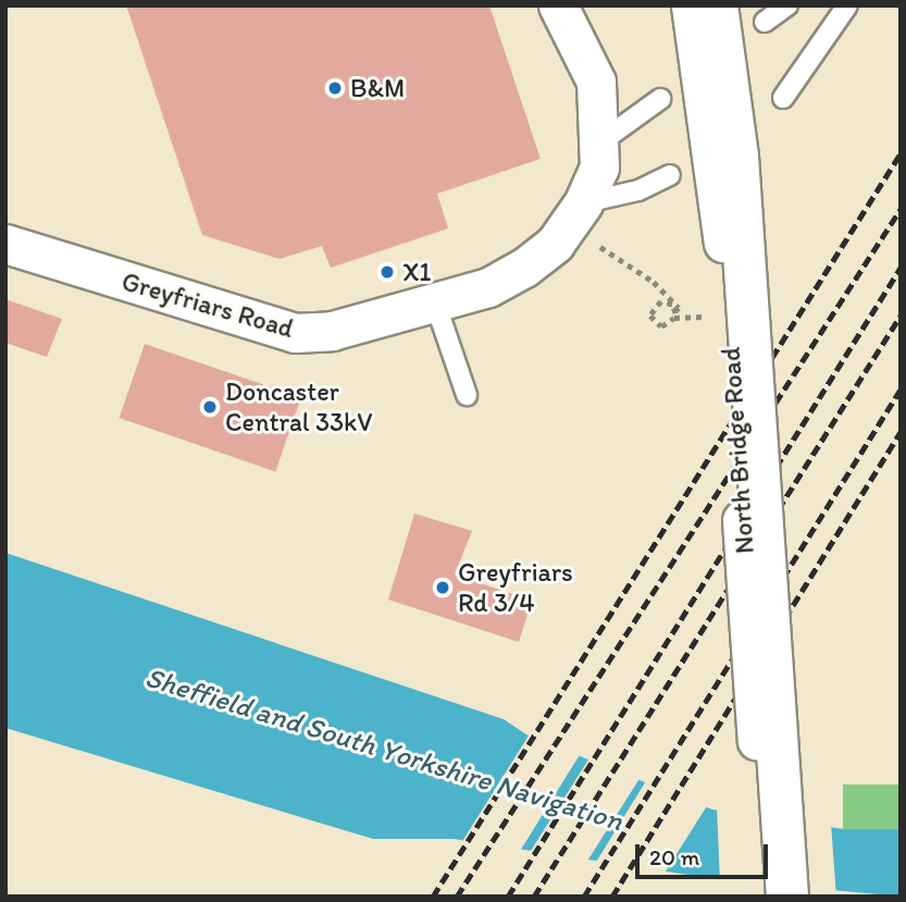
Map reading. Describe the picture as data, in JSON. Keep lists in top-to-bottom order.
{
  "streets": {
    "street": ["Greyfriars Road", "North Bridge Road"]
  },
  "water": ["Sheffield and South Yorkshire Navigation"],
  "places": [
    "B&M",
    "X1",
    "Doncaster Central 33kV",
    "Greyfriars Rd 3/4"
  ],
  "scale_bar": "20 m"
}
